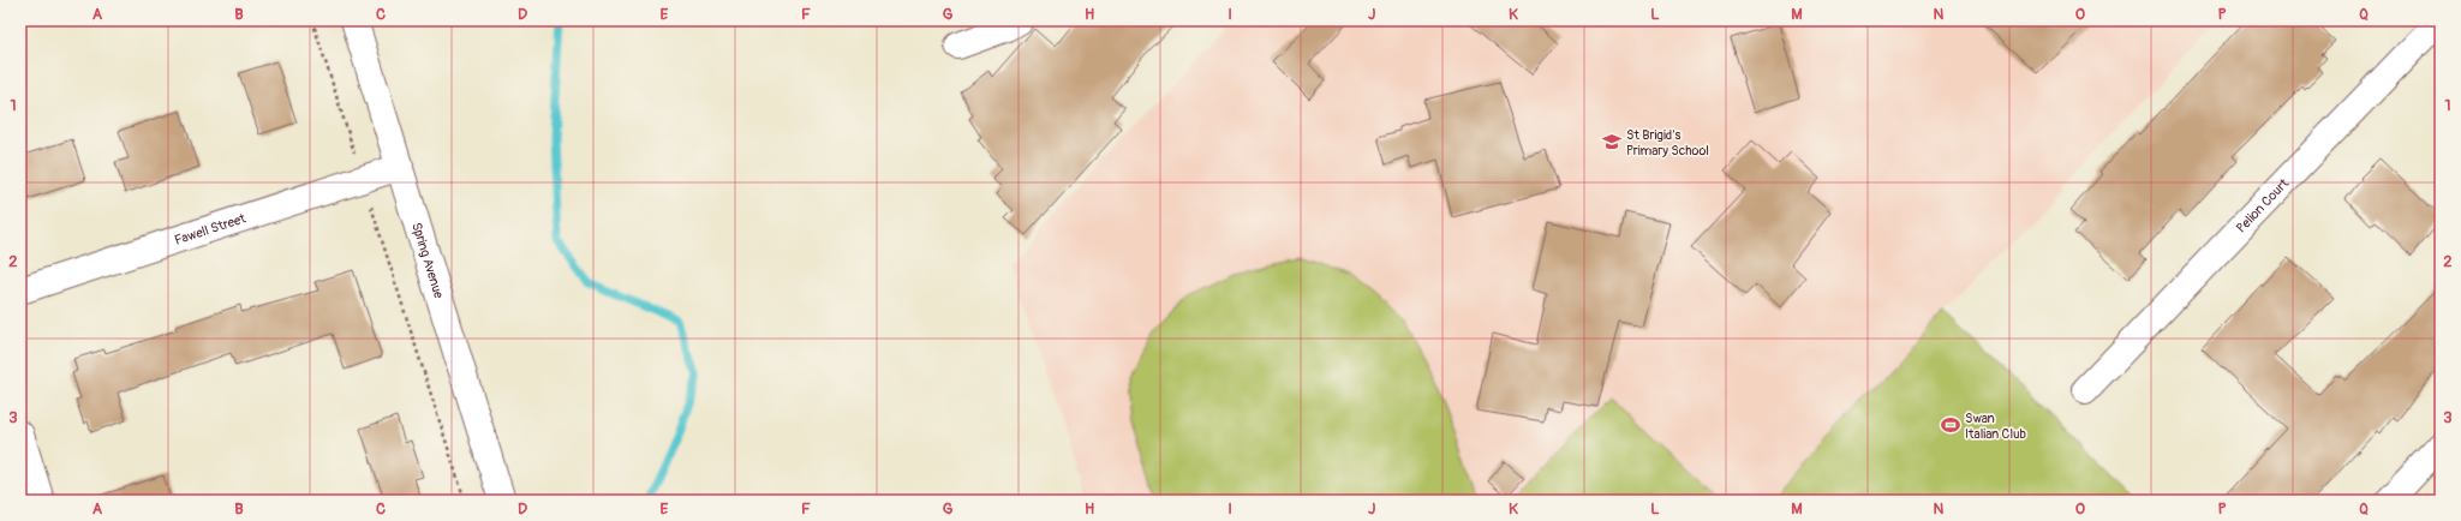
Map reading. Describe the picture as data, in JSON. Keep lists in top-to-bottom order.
{
  "streets": {
    "street": ["Pelion Court", "Fawell Street", "Spring Avenue"]
  },
  "crossings": [
    ["Fawell Street", "Spring Avenue"]
  ],
  "places": {
    "school or university": ["St Brigid's Primary School"],
    "sports": ["Swan Italian Club"]
  },
  "grid": {
    "columns": [
      "A",
      "B",
      "C",
      "D",
      "E",
      "F",
      "G",
      "H",
      "I",
      "J",
      "K",
      "L",
      "M",
      "N",
      "O",
      "P",
      "Q"
    ],
    "rows": ["1", "2", "3"]
  }
}
